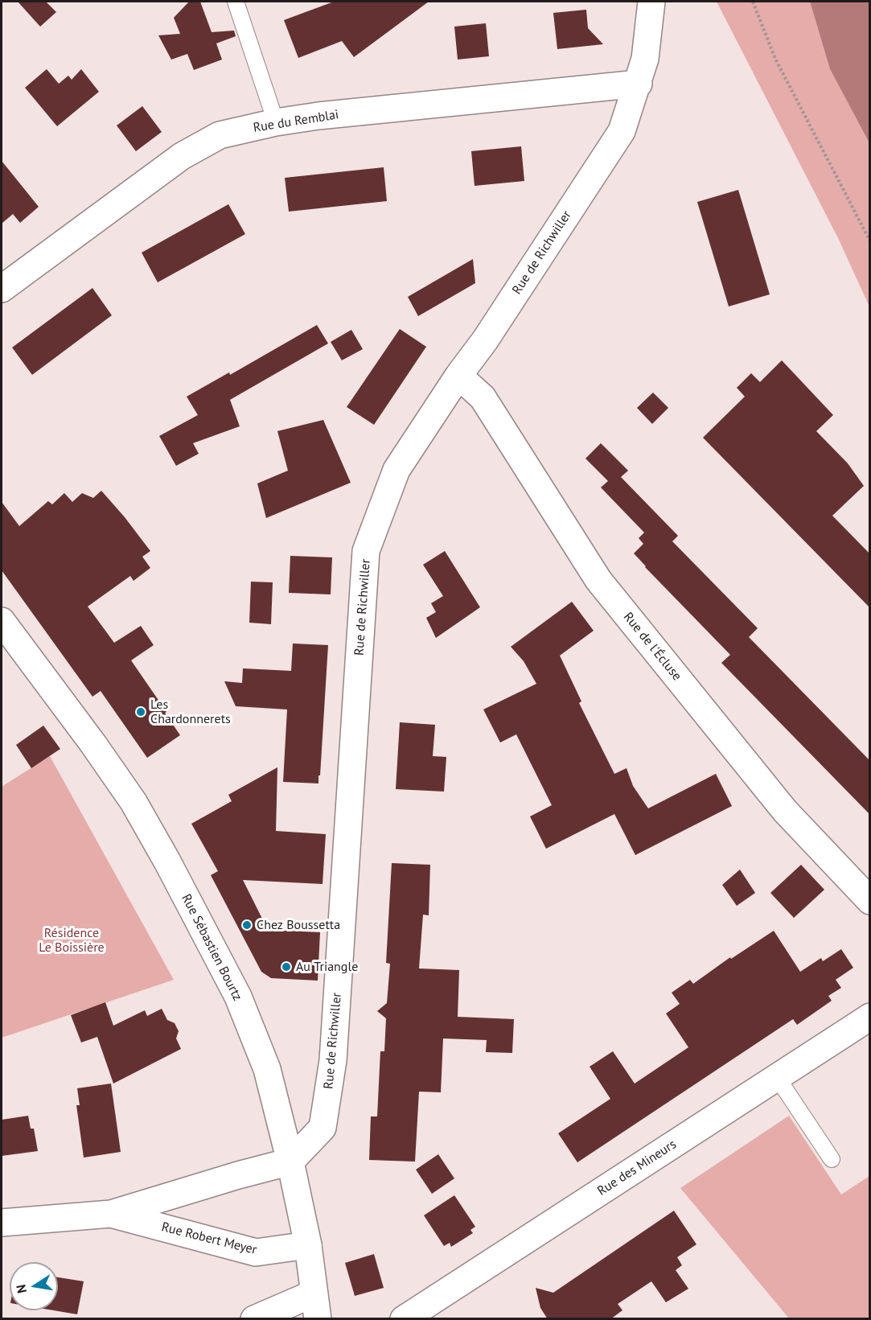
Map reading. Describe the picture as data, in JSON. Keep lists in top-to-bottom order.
{
  "streets": {
    "street": [
      "Rue du Remblai",
      "Rue de Richwiller",
      "Rue de l'Écluse",
      "Rue Sébastien Bourtz",
      "Rue des Mineurs",
      "Rue Robert Meyer"
    ]
  },
  "crossings": [
    ["Rue du Remblai", "Rue de Richwiller"],
    ["Rue de Richwiller", "Rue de l'Écluse"],
    ["Rue de Richwiller", "Rue Sébastien Bourtz"],
    ["Rue de Richwiller", "Rue Robert Meyer"],
    ["Rue Sébastien Bourtz", "Rue Robert Meyer"]
  ],
  "parks": ["Résidence Le Boissière"],
  "places": ["Les Chardonnerets", "Chez Boussetta", "Au Triangle"],
  "north": "left"
}
